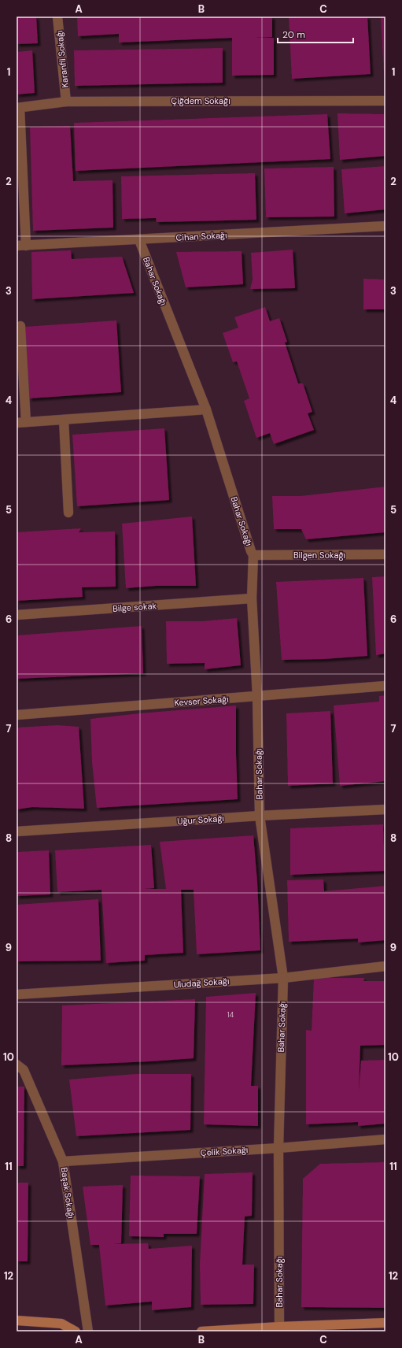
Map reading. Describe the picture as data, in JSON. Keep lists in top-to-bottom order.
{
  "streets": {
    "street": [
      "Karanfil Sokağı",
      "Çiğdem Sokağı",
      "Cihan Sokağı",
      "Bahar Sokağı",
      "Bilgen Sokağı",
      "Bilge sokak",
      "Kevser Sokağı",
      "Uğur Sokağı",
      "Uludağ Sokağı",
      "Çelik Sokağı",
      "Başak Sokağı"
    ]
  },
  "crossings": [
    ["Karanfil Sokağı", "Çiğdem Sokağı"],
    ["Cihan Sokağı", "Bahar Sokağı"],
    ["Bahar Sokağı", "Bilgen Sokağı"],
    ["Bahar Sokağı", "Bilge sokak"],
    ["Bahar Sokağı", "Kevser Sokağı"],
    ["Bahar Sokağı", "Uğur Sokağı"],
    ["Bahar Sokağı", "Uludağ Sokağı"],
    ["Bahar Sokağı", "Çelik Sokağı"],
    ["Çelik Sokağı", "Başak Sokağı"]
  ],
  "house_numbers": ["14"],
  "scale_bar": "20 m",
  "grid": {
    "columns": ["A", "B", "C"],
    "rows": [
      "1",
      "2",
      "3",
      "4",
      "5",
      "6",
      "7",
      "8",
      "9",
      "10",
      "11",
      "12"
    ]
  }
}
